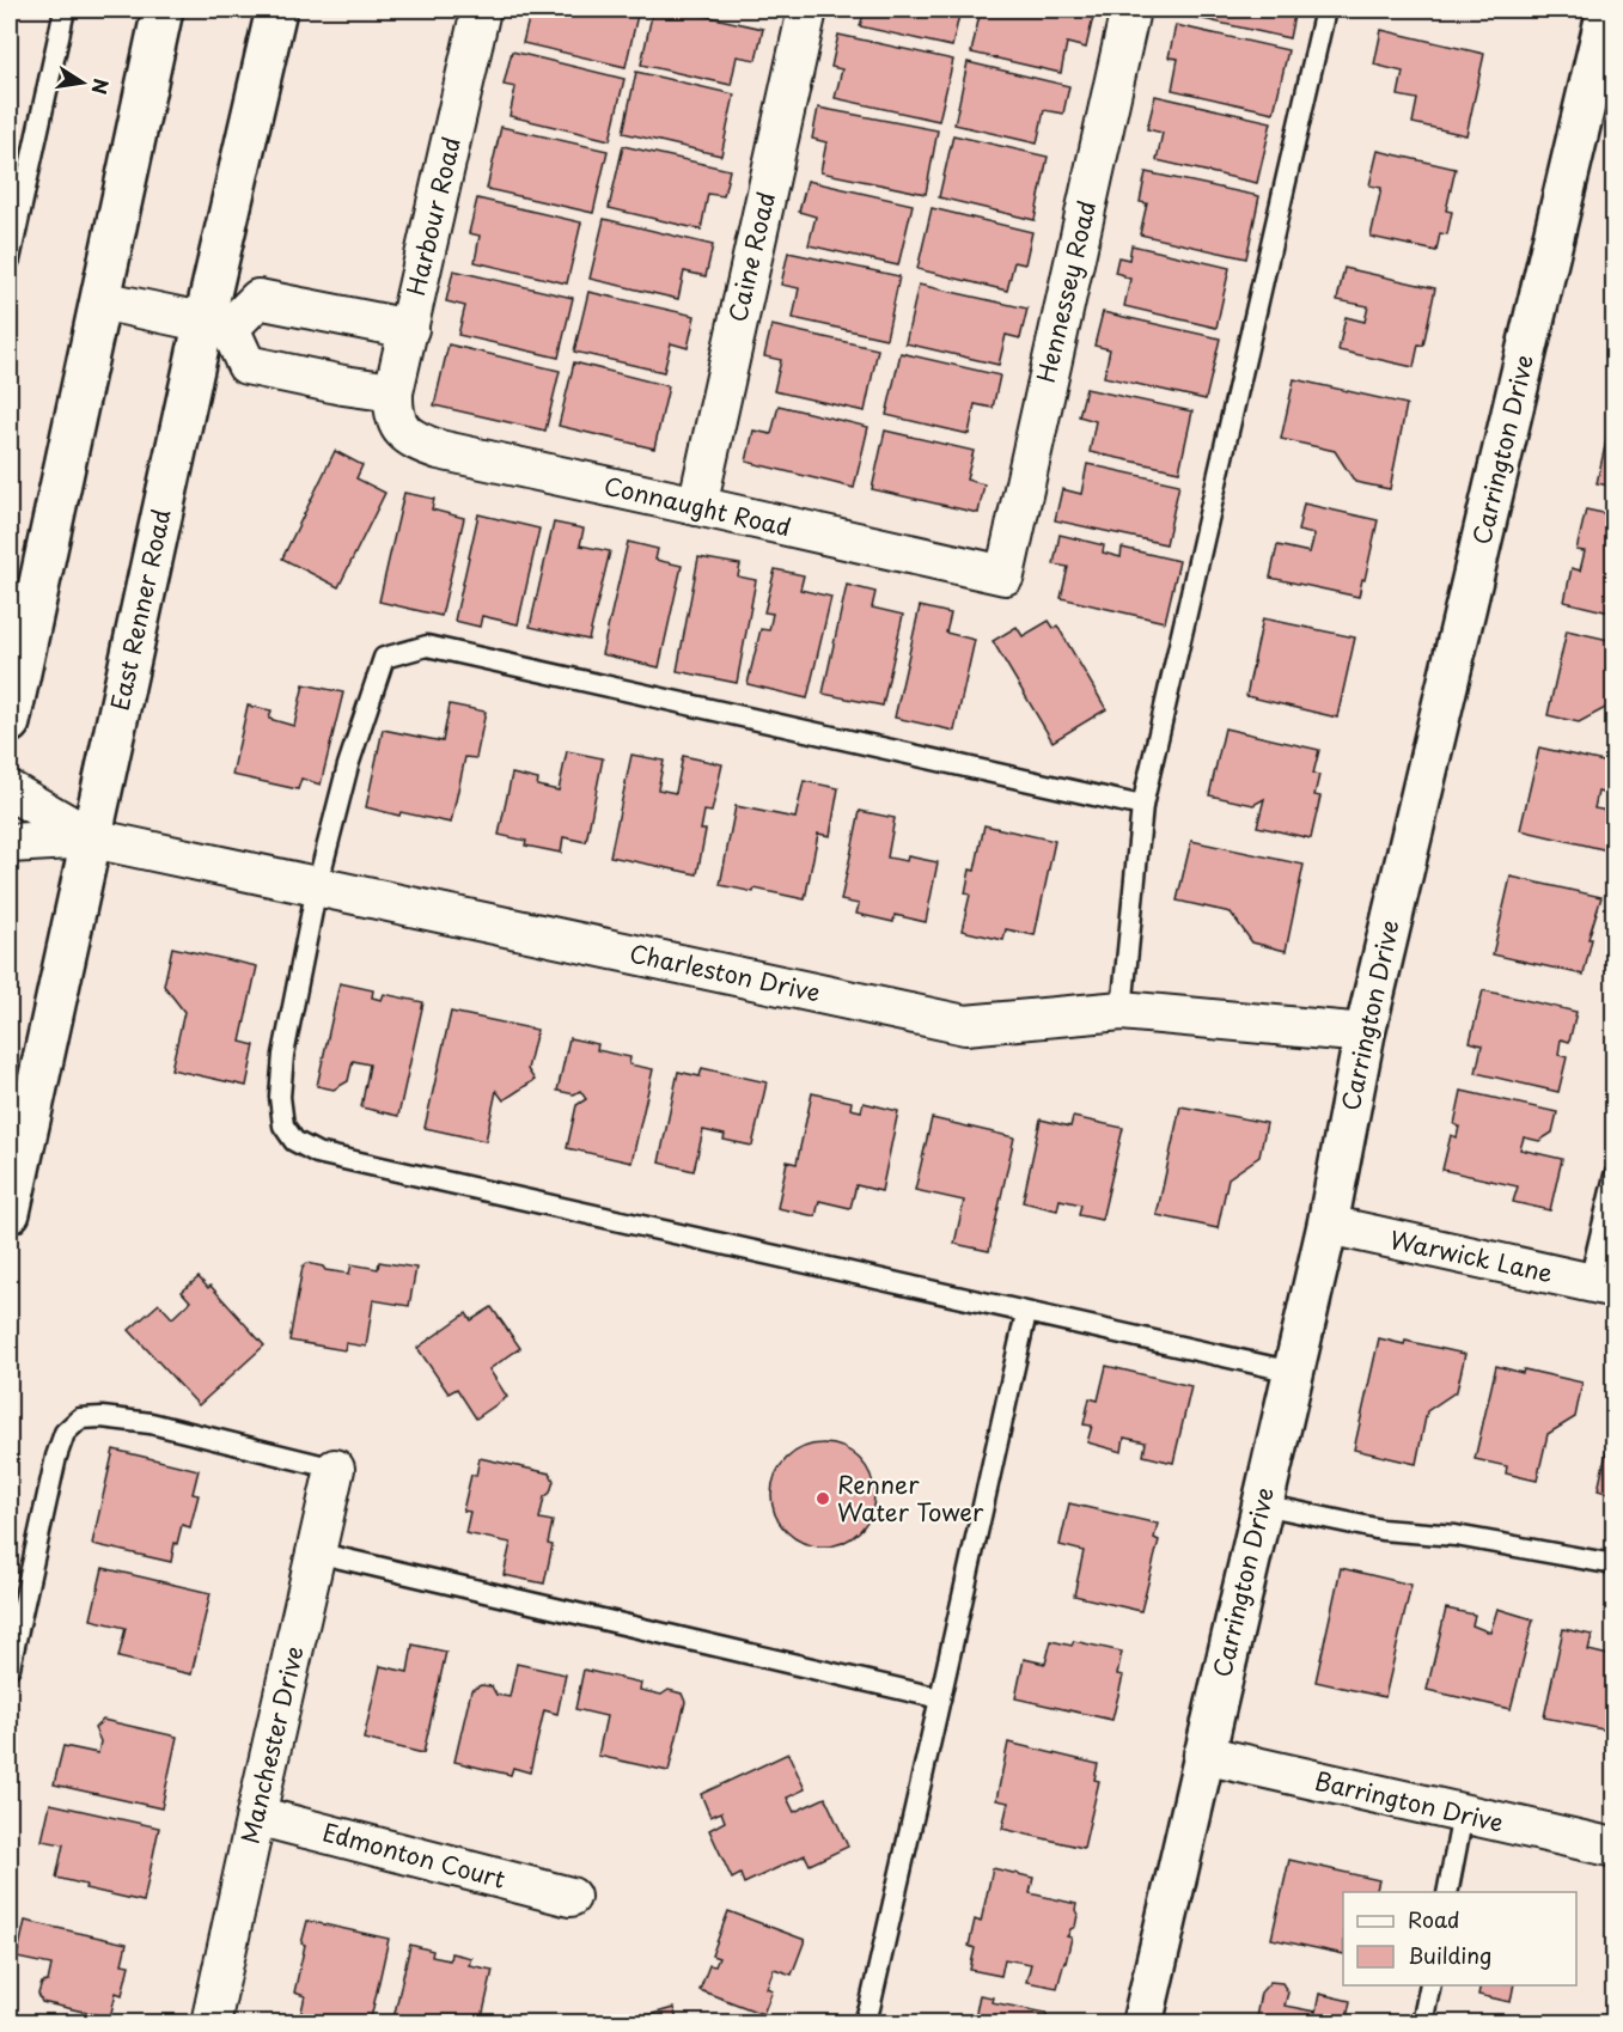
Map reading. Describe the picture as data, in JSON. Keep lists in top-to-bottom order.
{
  "streets": {
    "street": [
      "Harbour Road",
      "Caine Road",
      "Hennessey Road",
      "Carrington Drive",
      "Connaught Road",
      "East Renner Road",
      "Charleston Drive",
      "Warwick Lane",
      "Manchester Drive",
      "Barrington Drive",
      "Edmonton Court"
    ]
  },
  "crossings": [
    ["Harbour Road", "Connaught Road"],
    ["Caine Road", "Connaught Road"],
    ["Hennessey Road", "Connaught Road"],
    ["Carrington Drive", "Charleston Drive"],
    ["Carrington Drive", "Warwick Lane"],
    ["Carrington Drive", "Barrington Drive"],
    ["East Renner Road", "Charleston Drive"],
    ["Manchester Drive", "Edmonton Court"]
  ],
  "places": ["Renner Water Tower"],
  "legend": ["Road", "Building"],
  "north": "right"
}
